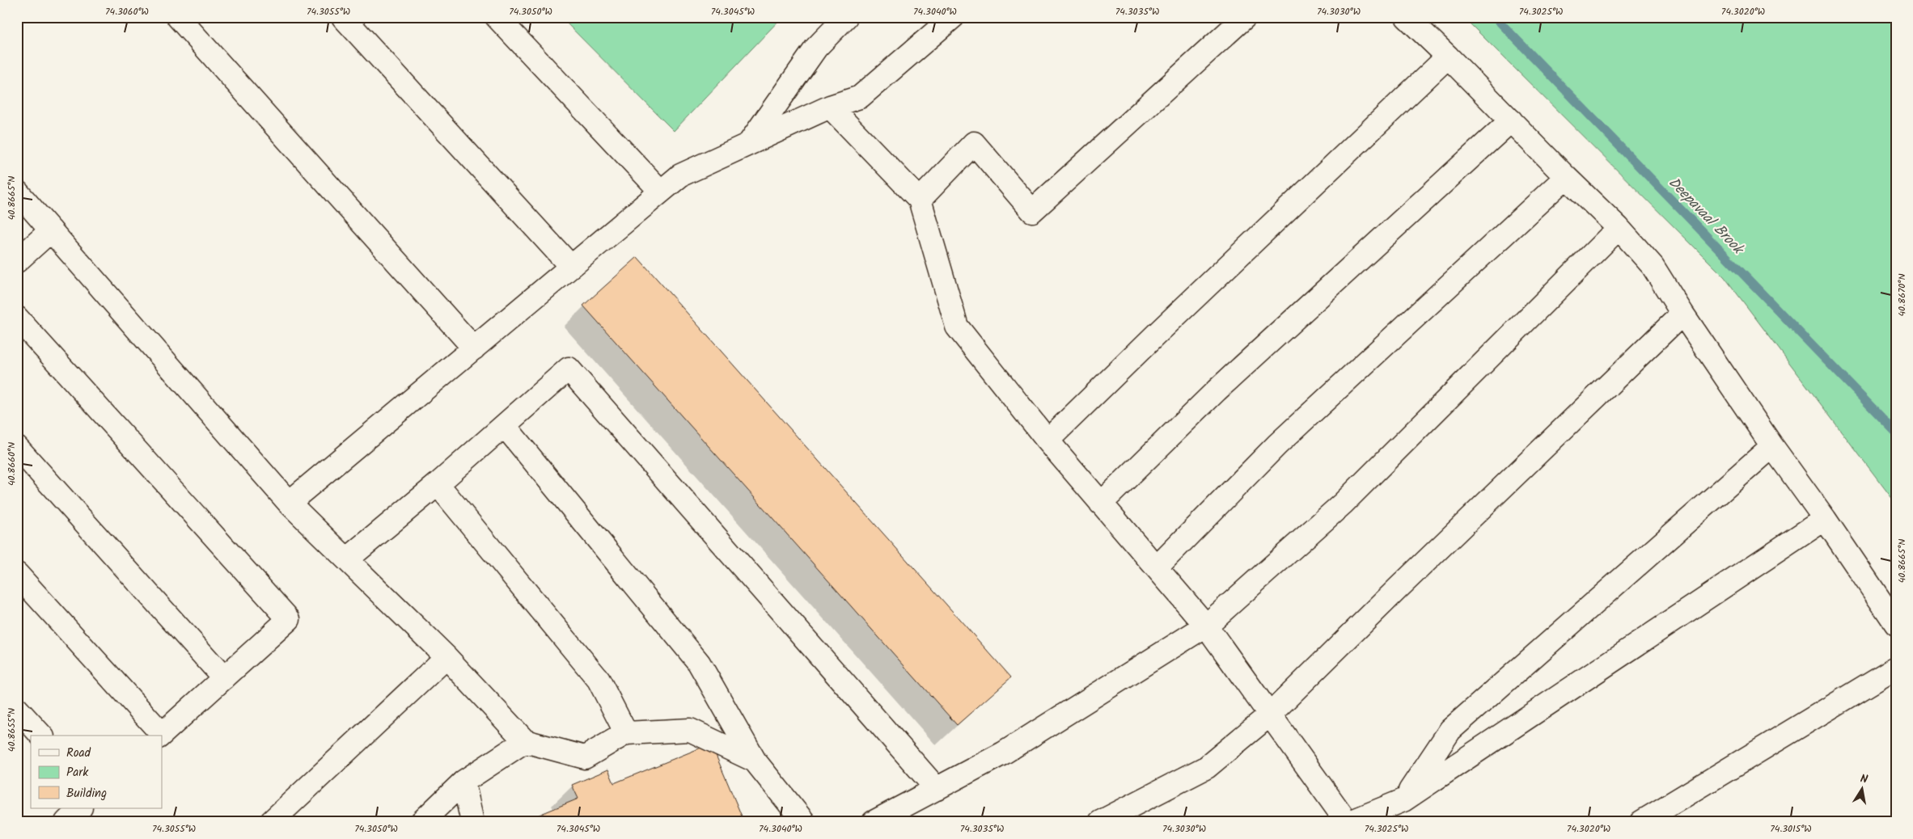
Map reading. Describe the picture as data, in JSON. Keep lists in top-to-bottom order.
{
  "water": ["Deepavaal Brook"],
  "legend": ["Road", "Park", "Building"],
  "north": "top",
  "coordinates": [
    "74.3060°W",
    "74.3055°W",
    "74.3050°W",
    "74.3045°W",
    "74.3040°W",
    "74.3035°W",
    "74.3030°W",
    "74.3025°W",
    "74.3020°W",
    "40.8665°N",
    "40.8670°N",
    "40.8660°N",
    "40.8655°N",
    "74.3015°W"
  ]
}
